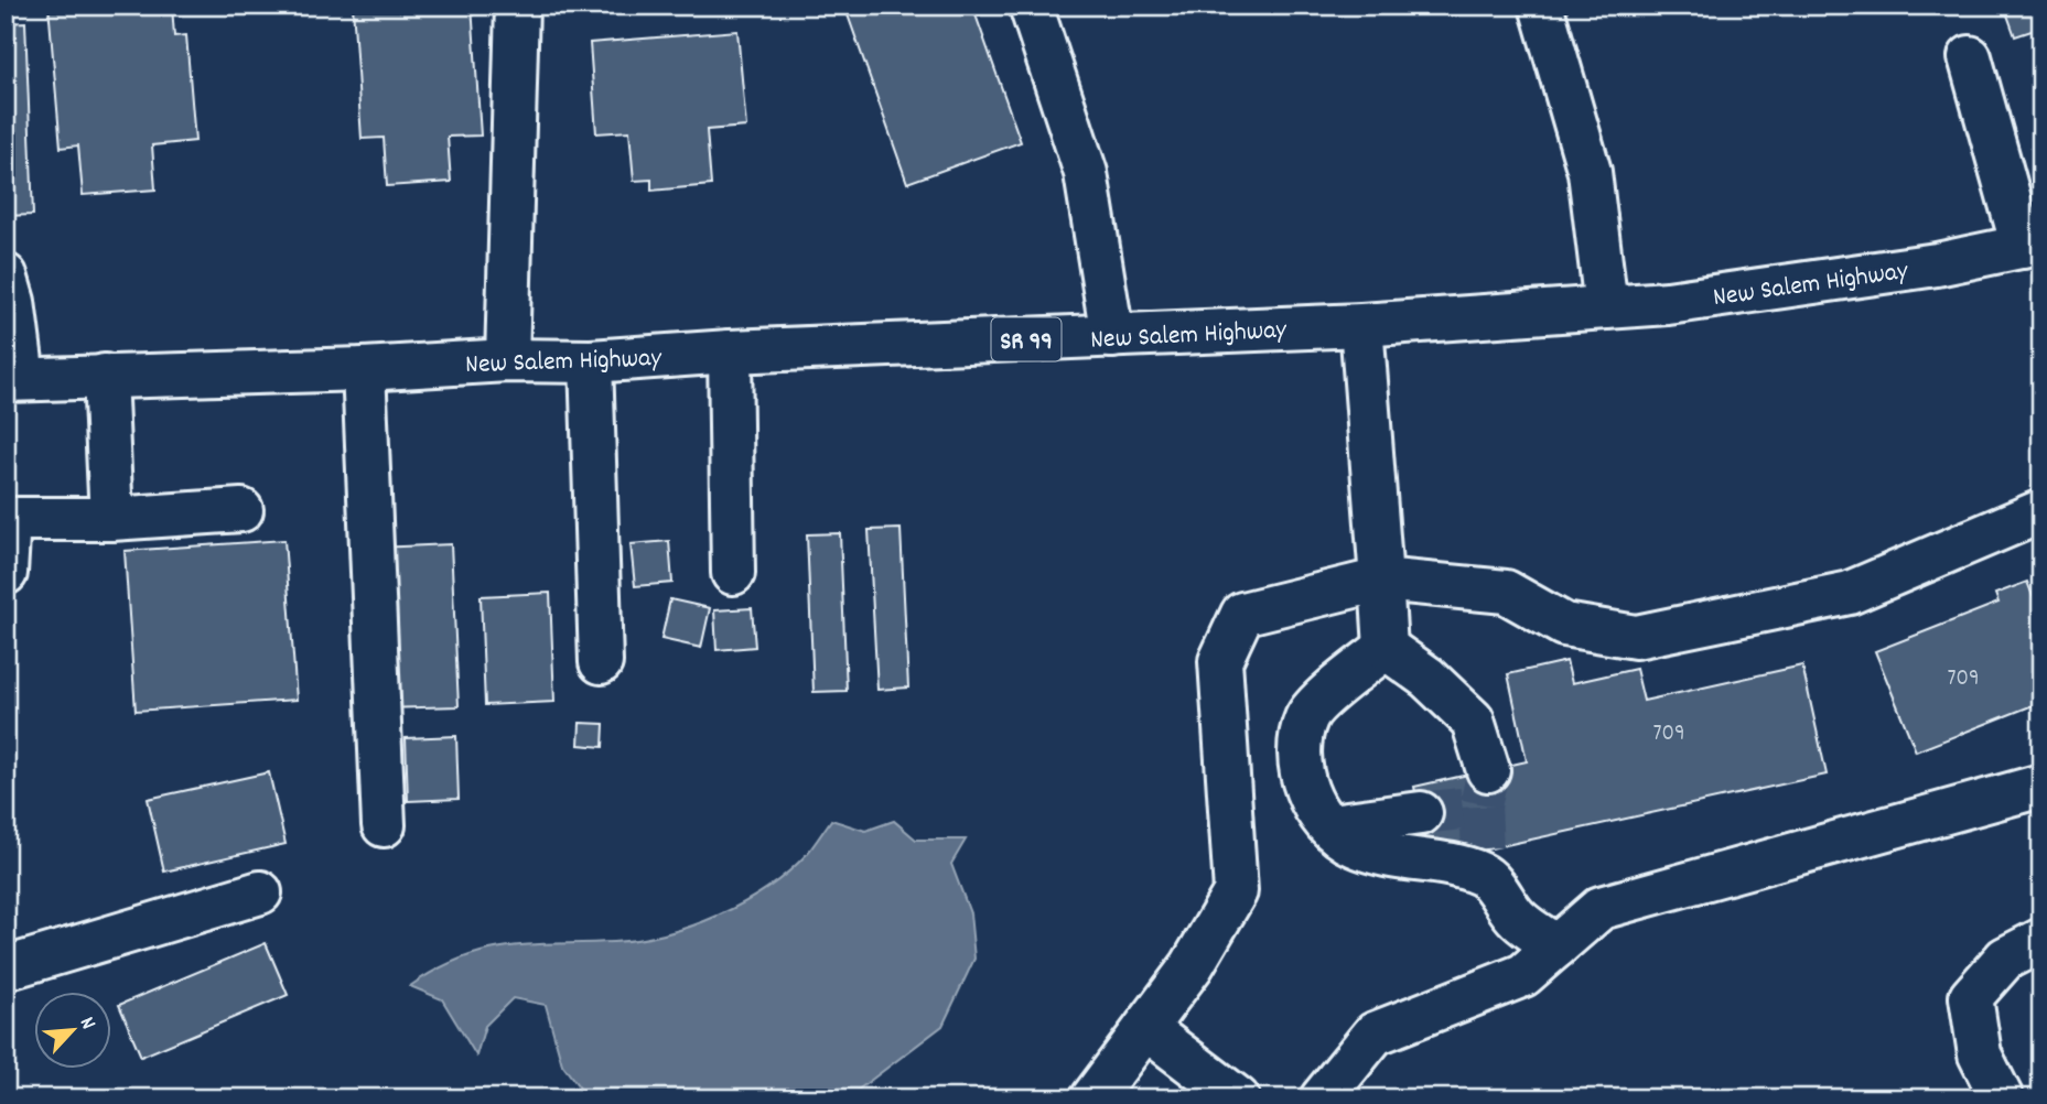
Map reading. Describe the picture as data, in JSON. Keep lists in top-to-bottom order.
{
  "streets": {
    "main road": ["New Salem Highway", "SR 99"]
  },
  "house_numbers": ["709", "709"],
  "north": "top right"
}
